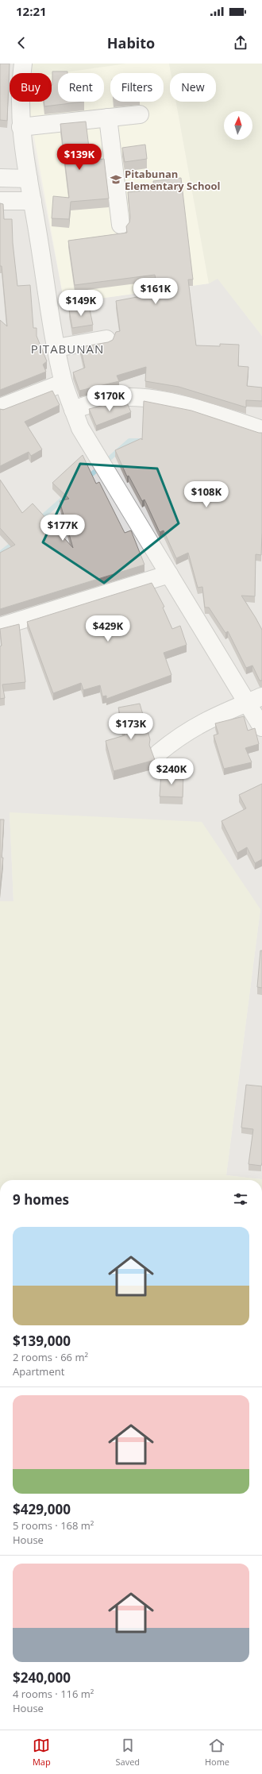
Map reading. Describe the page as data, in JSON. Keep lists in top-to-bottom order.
{
  "districts": ["PITABUNAN"],
  "places": {
    "school or university": ["Pitabunan Elementary School"]
  },
  "north": "top",
  "page": {
    "status": "12:21",
    "header": "Habito",
    "chip": [
      "Buy",
      "Rent",
      "Filters",
      "New"
    ],
    "price": [
      "$139K",
      "$161K",
      "$149K",
      "$170K",
      "$108K",
      "$177K",
      "$429K",
      "$173K",
      "$240K"
    ],
    "heading": "9 homes",
    "list": [
      {
        "name": "$139,000",
        "note": "2 rooms · 66 m² · Apartment"
      },
      {
        "name": "$429,000",
        "note": "5 rooms · 168 m² · House"
      },
      {
        "name": "$240,000",
        "note": "4 rooms · 116 m² · House"
      }
    ],
    "tabs": ["Map", "Saved", "Home"]
  }
}
